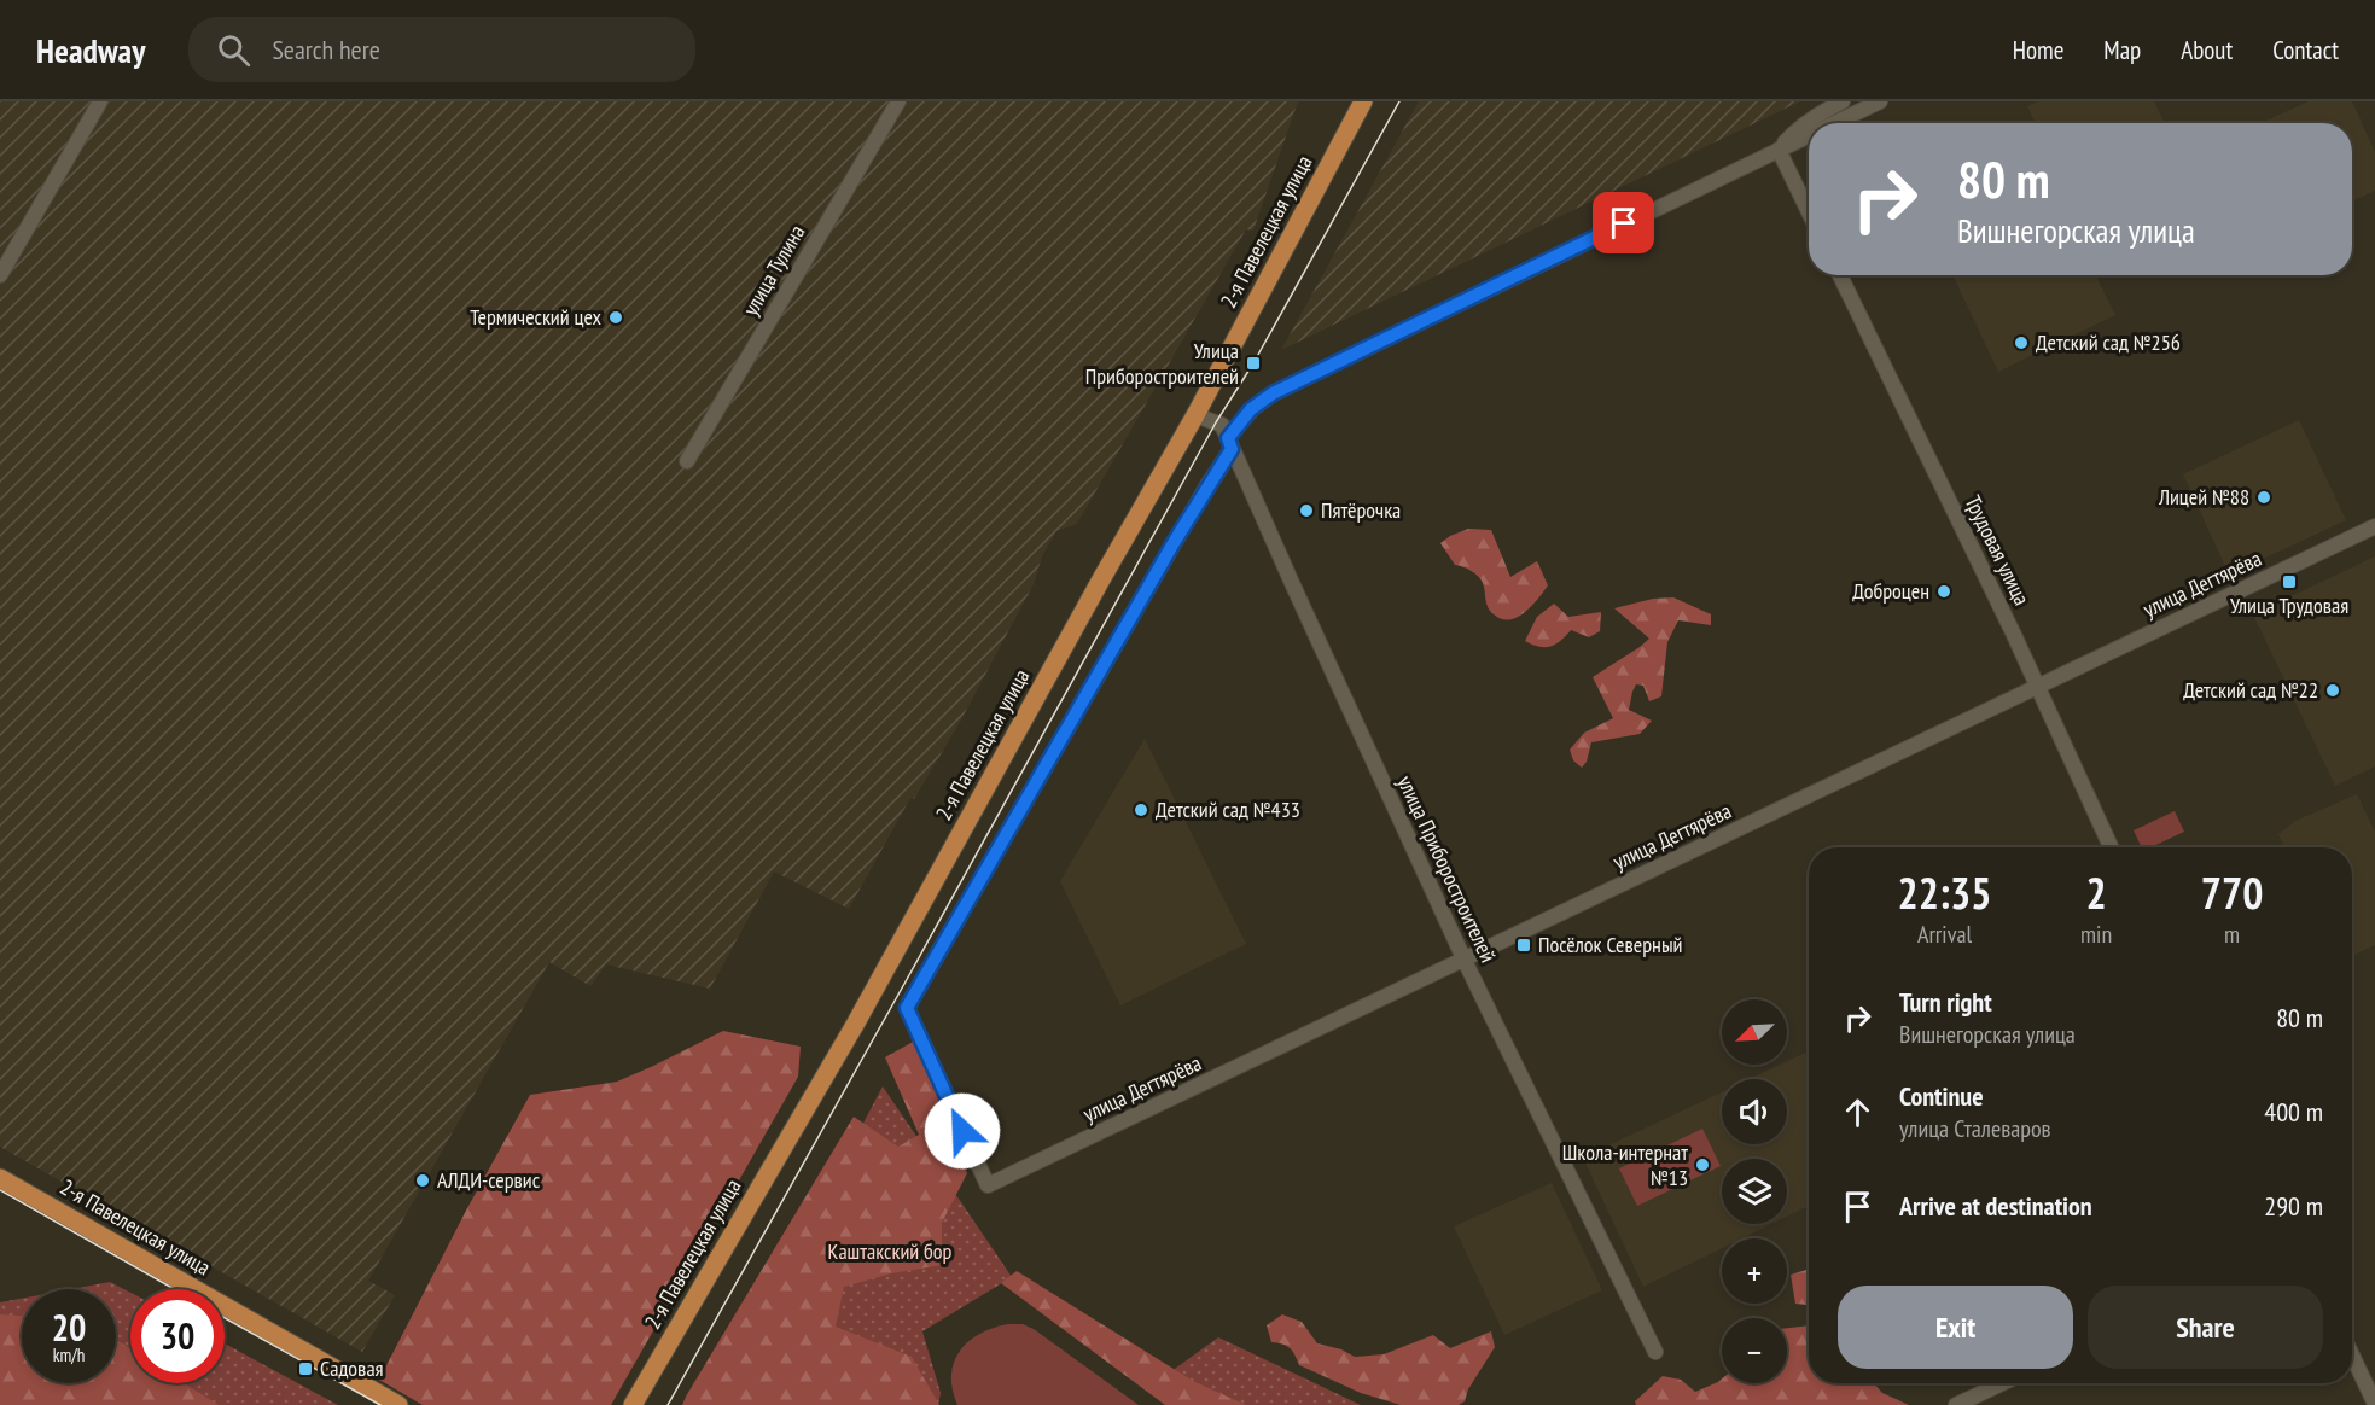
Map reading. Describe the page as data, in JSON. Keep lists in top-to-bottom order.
{
  "streets": {
    "main road": ["2-я Павелецкая улица"],
    "street": [
      "улица Тулина",
      "Трудовая улица",
      "улица Дегтярёва",
      "улица Приборостроителей"
    ]
  },
  "crossings": [
    ["2-я Павелецкая улица", "улица Приборостроителей"],
    ["Трудовая улица", "улица Дегтярёва"],
    ["улица Дегтярёва", "улица Приборостроителей"]
  ],
  "parks": ["Каштакский бор"],
  "places": {
    "other": [
      "Термический цех",
      "Детский сад №256",
      "Лицей №88",
      "Пятёрочка",
      "Доброцен",
      "Детский сад №22",
      "Детский сад №433",
      "Школа-интернат №13",
      "АЛДИ-сервис"
    ],
    "transit": [
      "Улица Приборостроителей",
      "Улица Трудовая",
      "Посёлок Северный",
      "Садовая"
    ]
  },
  "north": "bottom left",
  "page": {
    "header": "Headway",
    "search": "Search here",
    "nav": [
      "Home",
      "Map",
      "About",
      "Contact"
    ],
    "turn": ["80 m", "Вишнегорская улица"],
    "eta": [
      "22:35",
      "Arrival",
      "2",
      "min",
      "770",
      "m"
    ],
    "list": [
      {
        "name": "Turn right",
        "note": "Вишнегорская улица",
        "value": "80 m"
      },
      {
        "name": "Continue",
        "note": "улица Сталеваров",
        "value": "400 m"
      },
      {
        "name": "Arrive at destination",
        "value": "290 m"
      }
    ],
    "map_buttons": ["+", "−"],
    "buttons": ["Exit", "Share"],
    "speed": "20 km/h",
    "limit": "30"
  }
}
